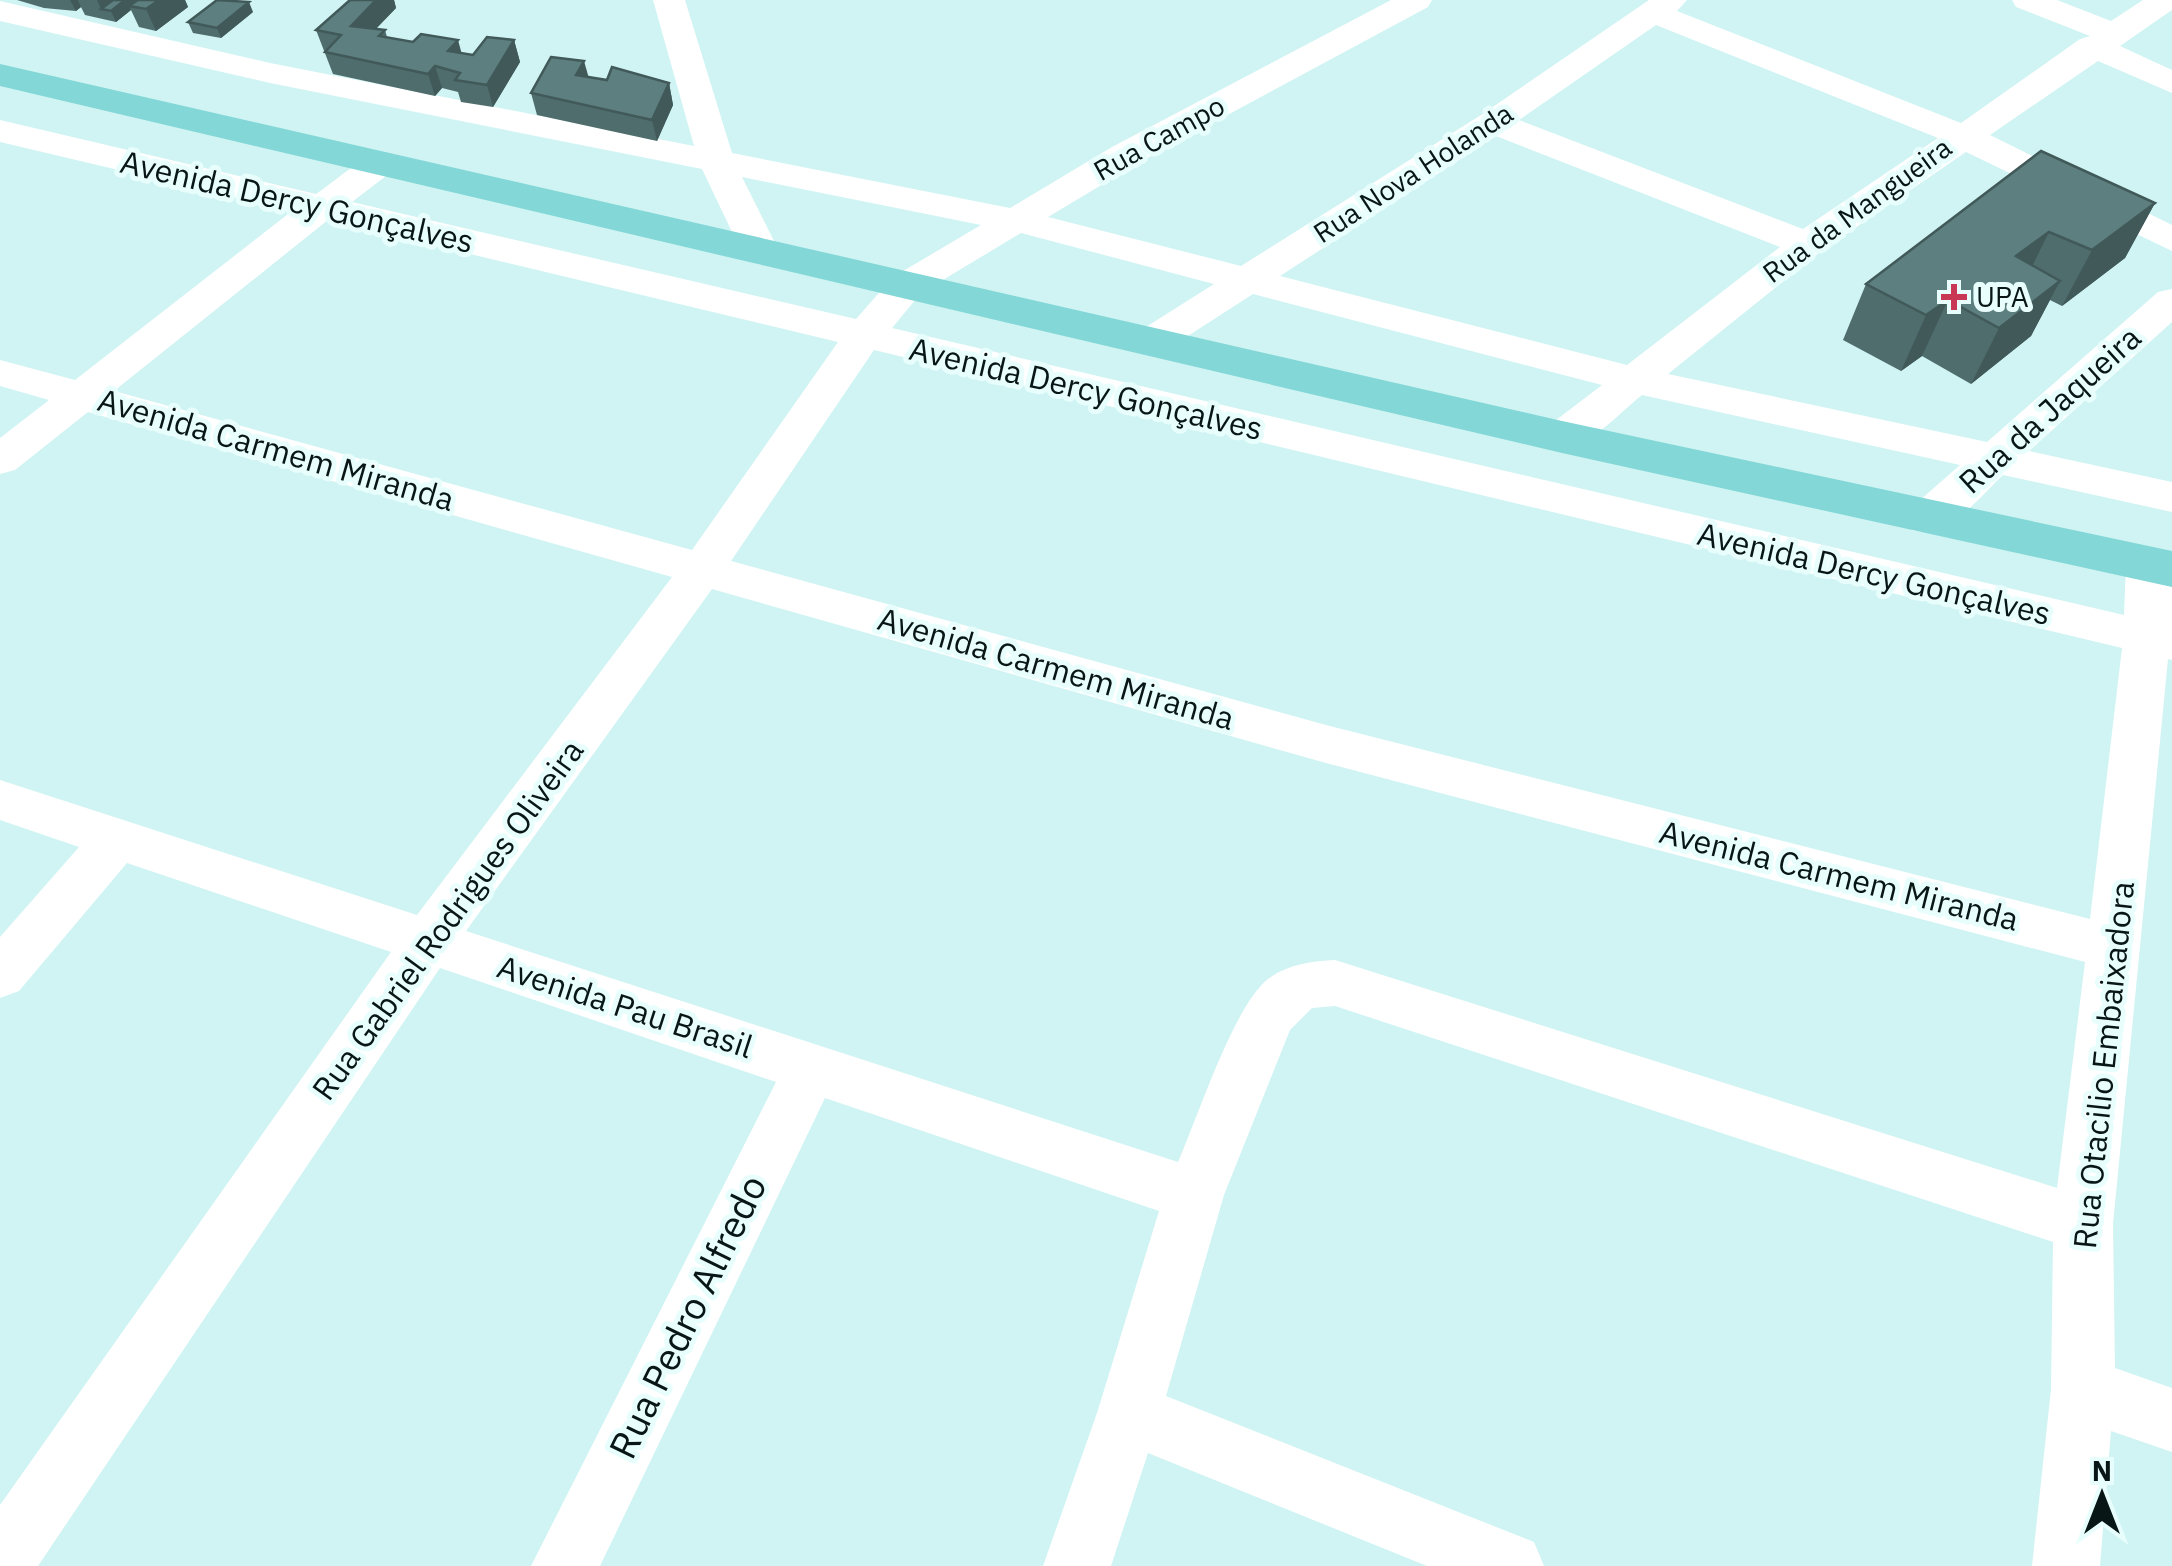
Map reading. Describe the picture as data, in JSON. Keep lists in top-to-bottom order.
{
  "streets": {
    "street": [
      "Rua Campo",
      "Rua Nova Holanda",
      "Avenida Dercy Gonçalves",
      "Rua da Mangueira",
      "Rua da Jaqueira",
      "Avenida Carmem Miranda",
      "Rua Gabriel Rodrigues Oliveira",
      "Avenida Pau Brasil",
      "Rua Otacilio Embaixadora",
      "Rua Pedro Alfredo"
    ]
  },
  "crossings": [
    ["Rua Campo", "Rua Gabriel Rodrigues Oliveira"],
    ["Avenida Dercy Gonçalves", "Rua Gabriel Rodrigues Oliveira"],
    ["Avenida Dercy Gonçalves", "Rua Otacilio Embaixadora"],
    ["Avenida Carmem Miranda", "Rua Gabriel Rodrigues Oliveira"],
    ["Avenida Carmem Miranda", "Rua Otacilio Embaixadora"],
    ["Rua Gabriel Rodrigues Oliveira", "Avenida Pau Brasil"],
    ["Avenida Pau Brasil", "Rua Pedro Alfredo"]
  ],
  "places": {
    "health": ["UPA"]
  },
  "north": "top"
}
